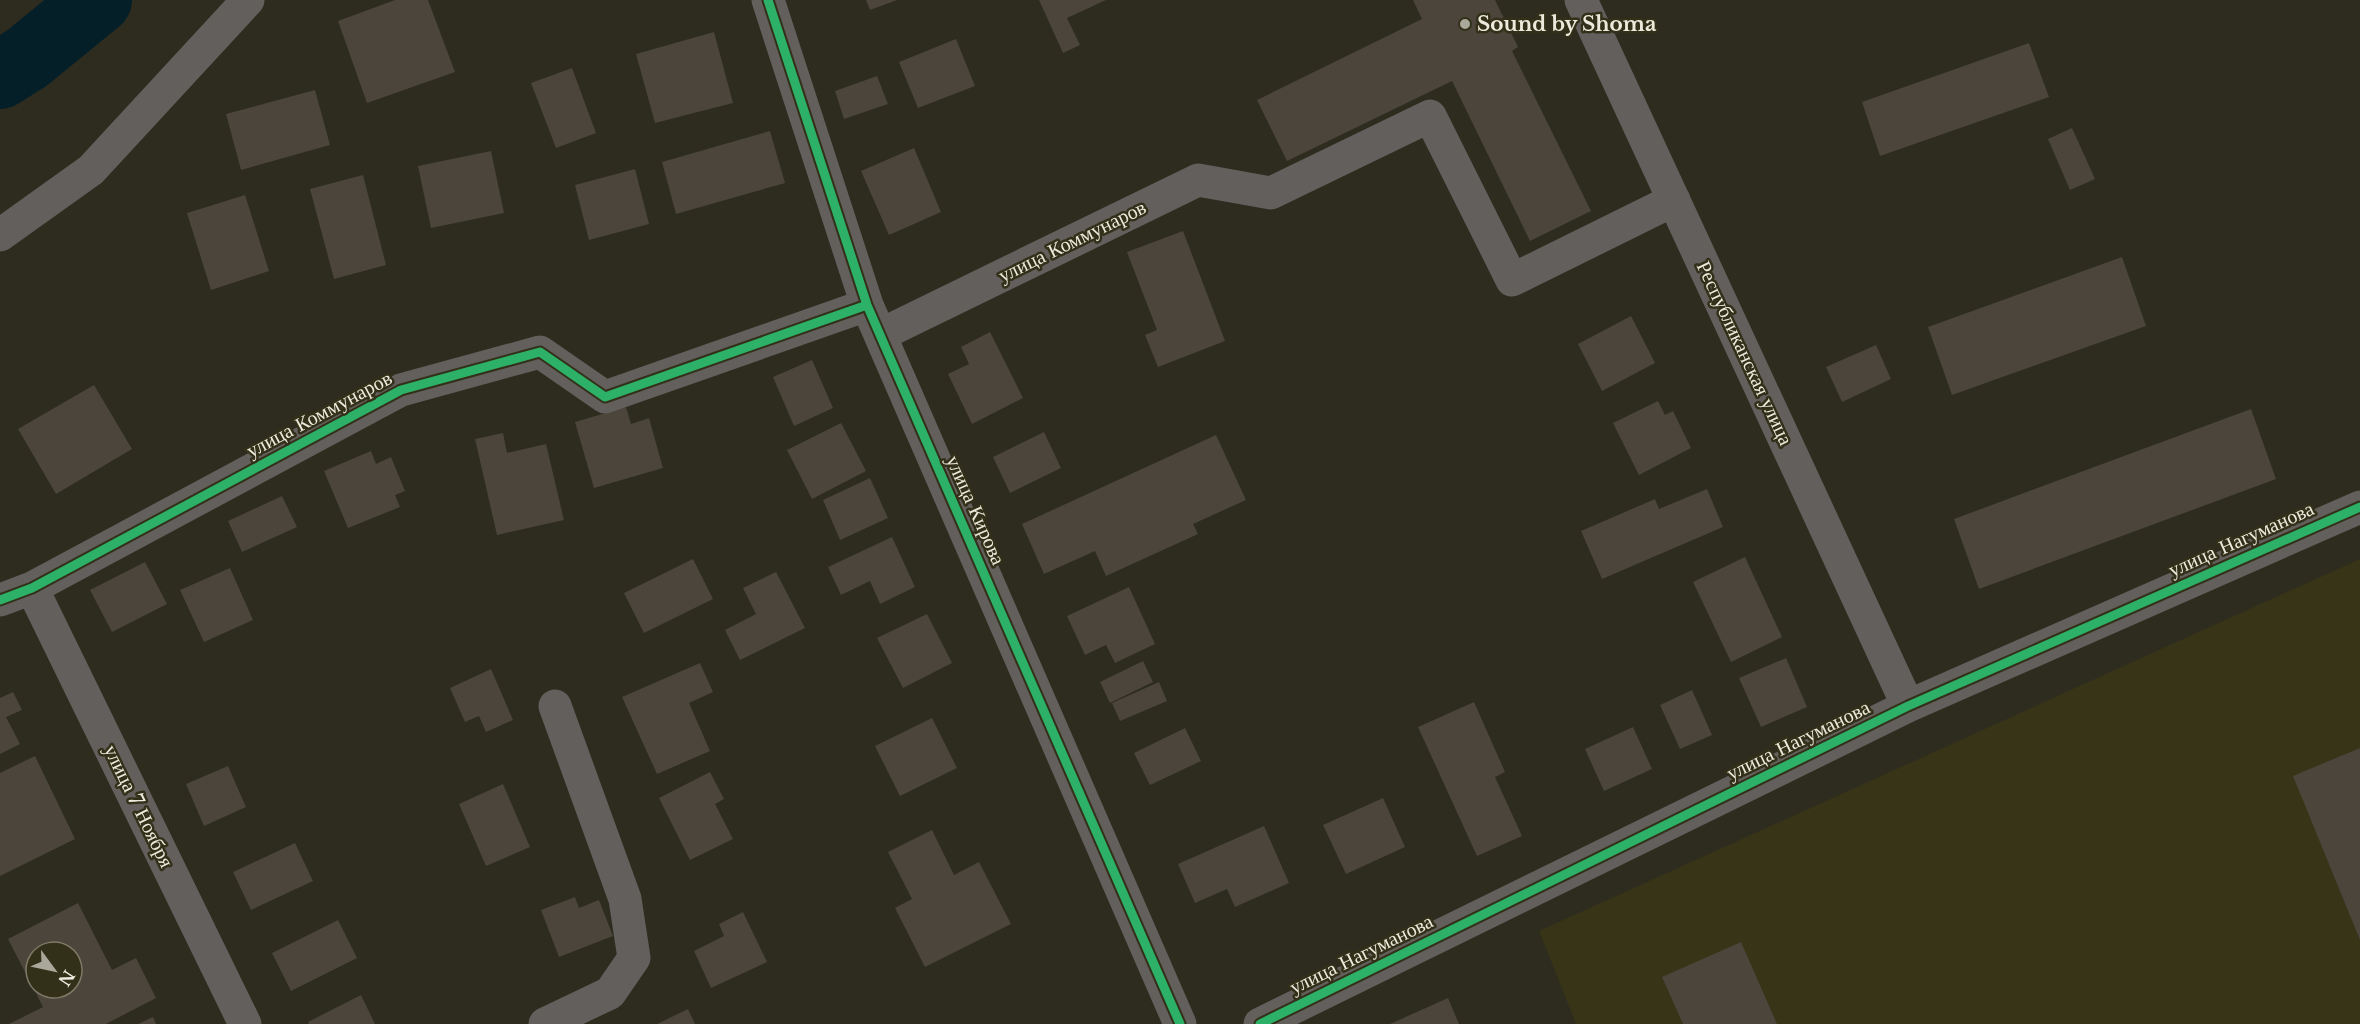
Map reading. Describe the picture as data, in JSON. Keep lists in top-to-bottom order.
{
  "streets": {
    "street": [
      "улица Коммунаров",
      "Республиканская улица",
      "улица Кирова",
      "улица Нагуманова",
      "улица 7 Ноября"
    ]
  },
  "crossings": [
    ["улица Коммунаров", "Республиканская улица"],
    ["улица Коммунаров", "улица Кирова"],
    ["улица Коммунаров", "улица 7 Ноября"],
    ["Республиканская улица", "улица Нагуманова"]
  ],
  "places": ["Sound by Shoma"],
  "north": "bottom right"
}
